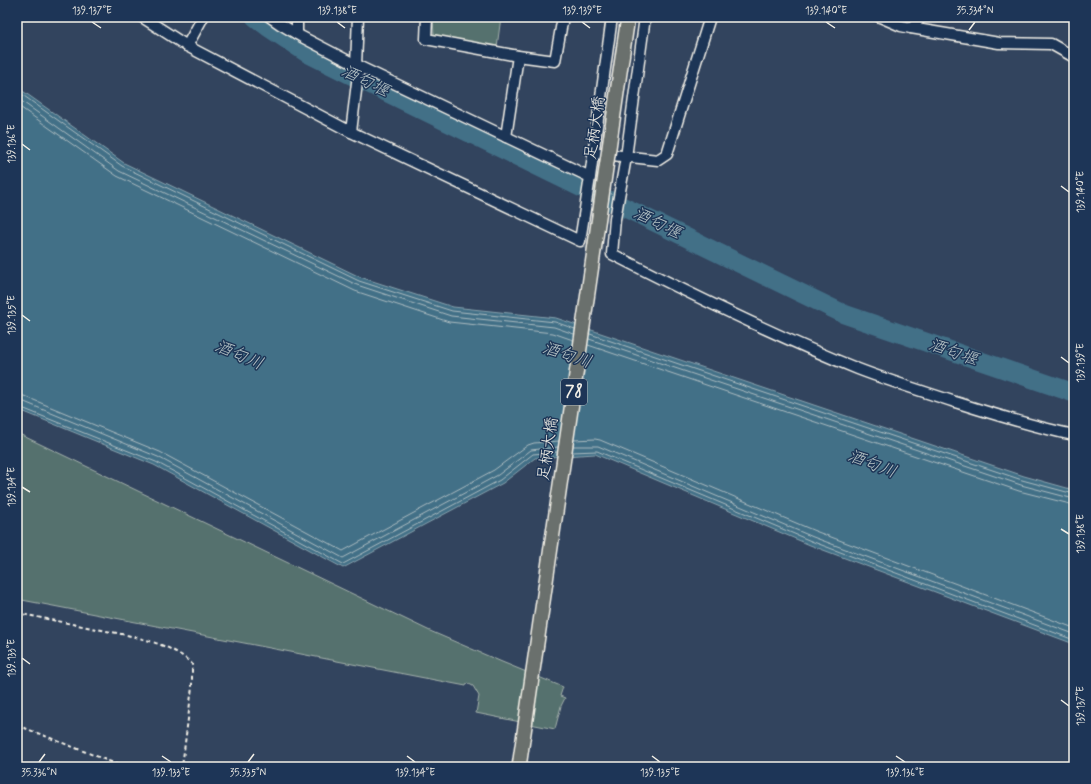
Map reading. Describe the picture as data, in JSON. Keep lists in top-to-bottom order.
{
  "streets": {
    "main road": ["足柄大橋", "78"]
  },
  "water": ["酒匂堰", "酒匂川"],
  "coordinates": [
    "139.137°E",
    "139.138°E",
    "139.139°E",
    "139.140°E",
    "35.334°N",
    "139.136°E",
    "139.135°E",
    "139.134°E",
    "139.133°E",
    "35.336°N",
    "35.335°N"
  ]
}
